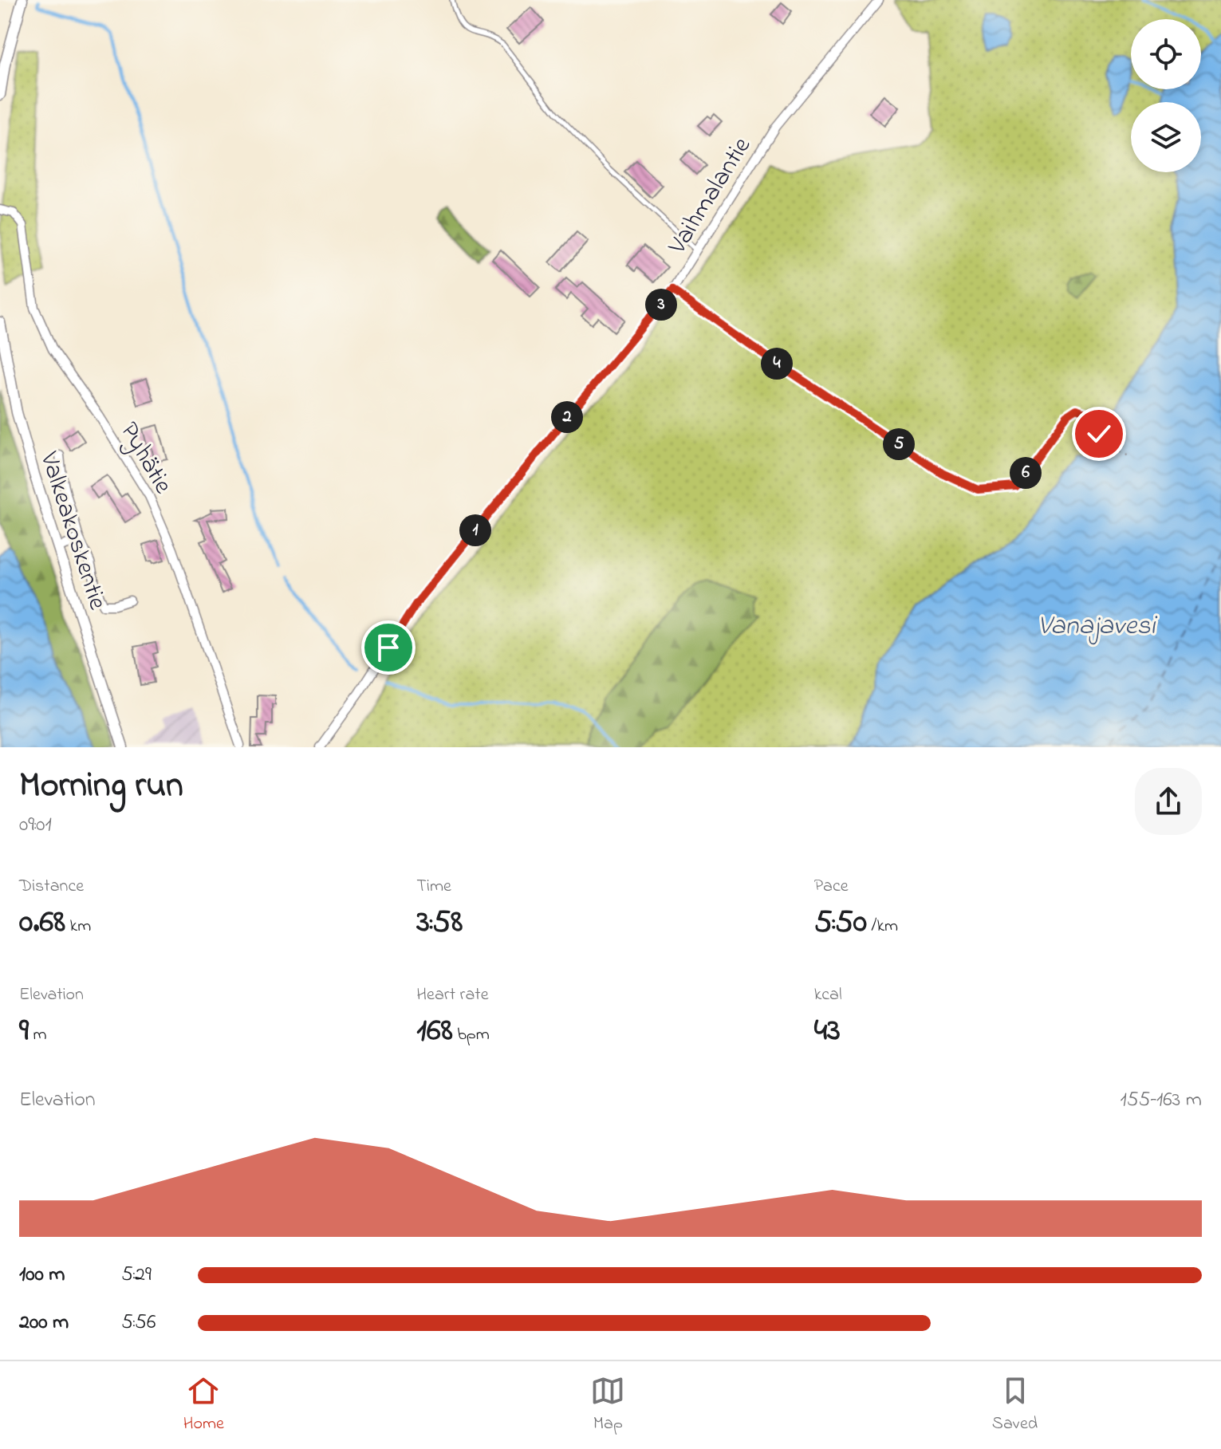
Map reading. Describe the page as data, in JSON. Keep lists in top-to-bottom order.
{
  "streets": {
    "street": ["Vaihmalantie", "Pyhätie", "Valkeakoskentie"]
  },
  "water": ["Vanajavesi"],
  "page": {
    "pins": [
      "3",
      "4",
      "2",
      "5",
      "6",
      "1"
    ],
    "heading": ["Morning run", "09:01"],
    "stats": [
      ["Distance", "0.68 km"],
      ["Time", "3:58"],
      ["Pace", "5:50 /km"],
      ["Elevation", "9 m"],
      ["Heart rate", "168 bpm"],
      ["kcal", "43"]
    ],
    "chart": ["Elevation", "155–163 m"],
    "list": [
      {
        "name": "100 m",
        "note": "5:29"
      },
      {
        "name": "200 m",
        "note": "5:56"
      }
    ],
    "tabs": ["Home", "Map", "Saved"]
  }
}
